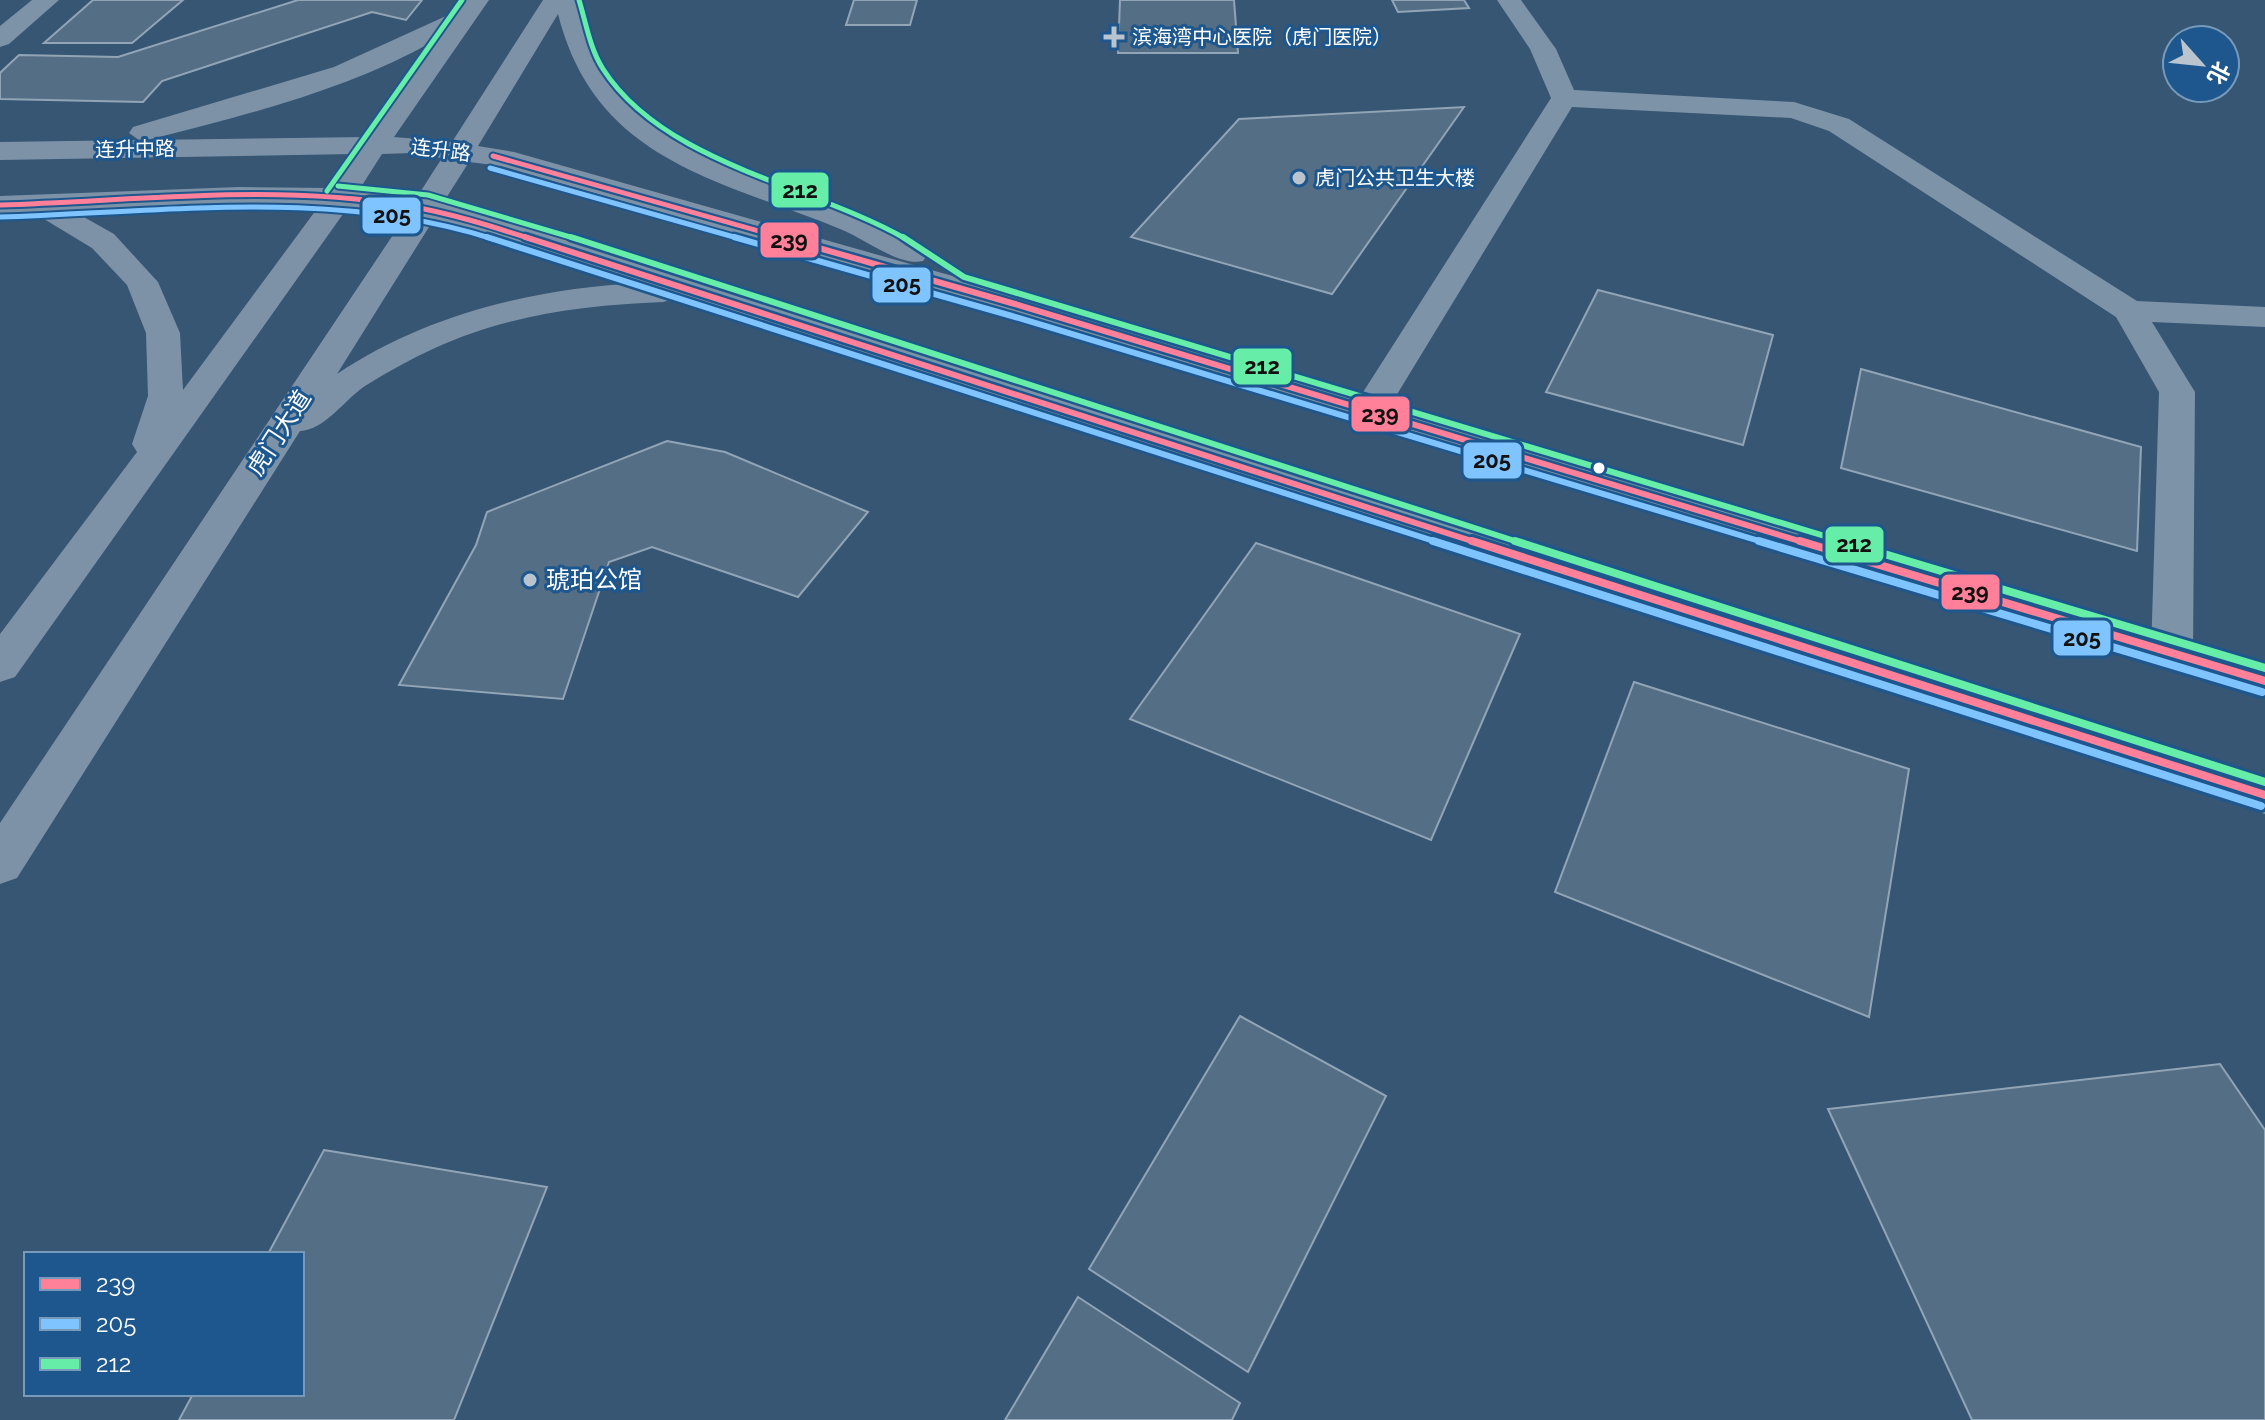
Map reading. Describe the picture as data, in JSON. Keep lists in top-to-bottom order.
{
  "streets": {
    "main road": ["连升中路", "连升路", "虎门大道"]
  },
  "crossings": [
    ["连升中路", "连升路"],
    ["连升路", "虎门大道"]
  ],
  "places": {
    "health": ["滨海湾中心医院（虎门医院）"],
    "other": ["虎门公共卫生大楼", "琥珀公馆"]
  },
  "lines": ["transit line 212", "transit line 239", "transit line 205"],
  "legend": ["239", "205", "212"],
  "north": "bottom right"
}
